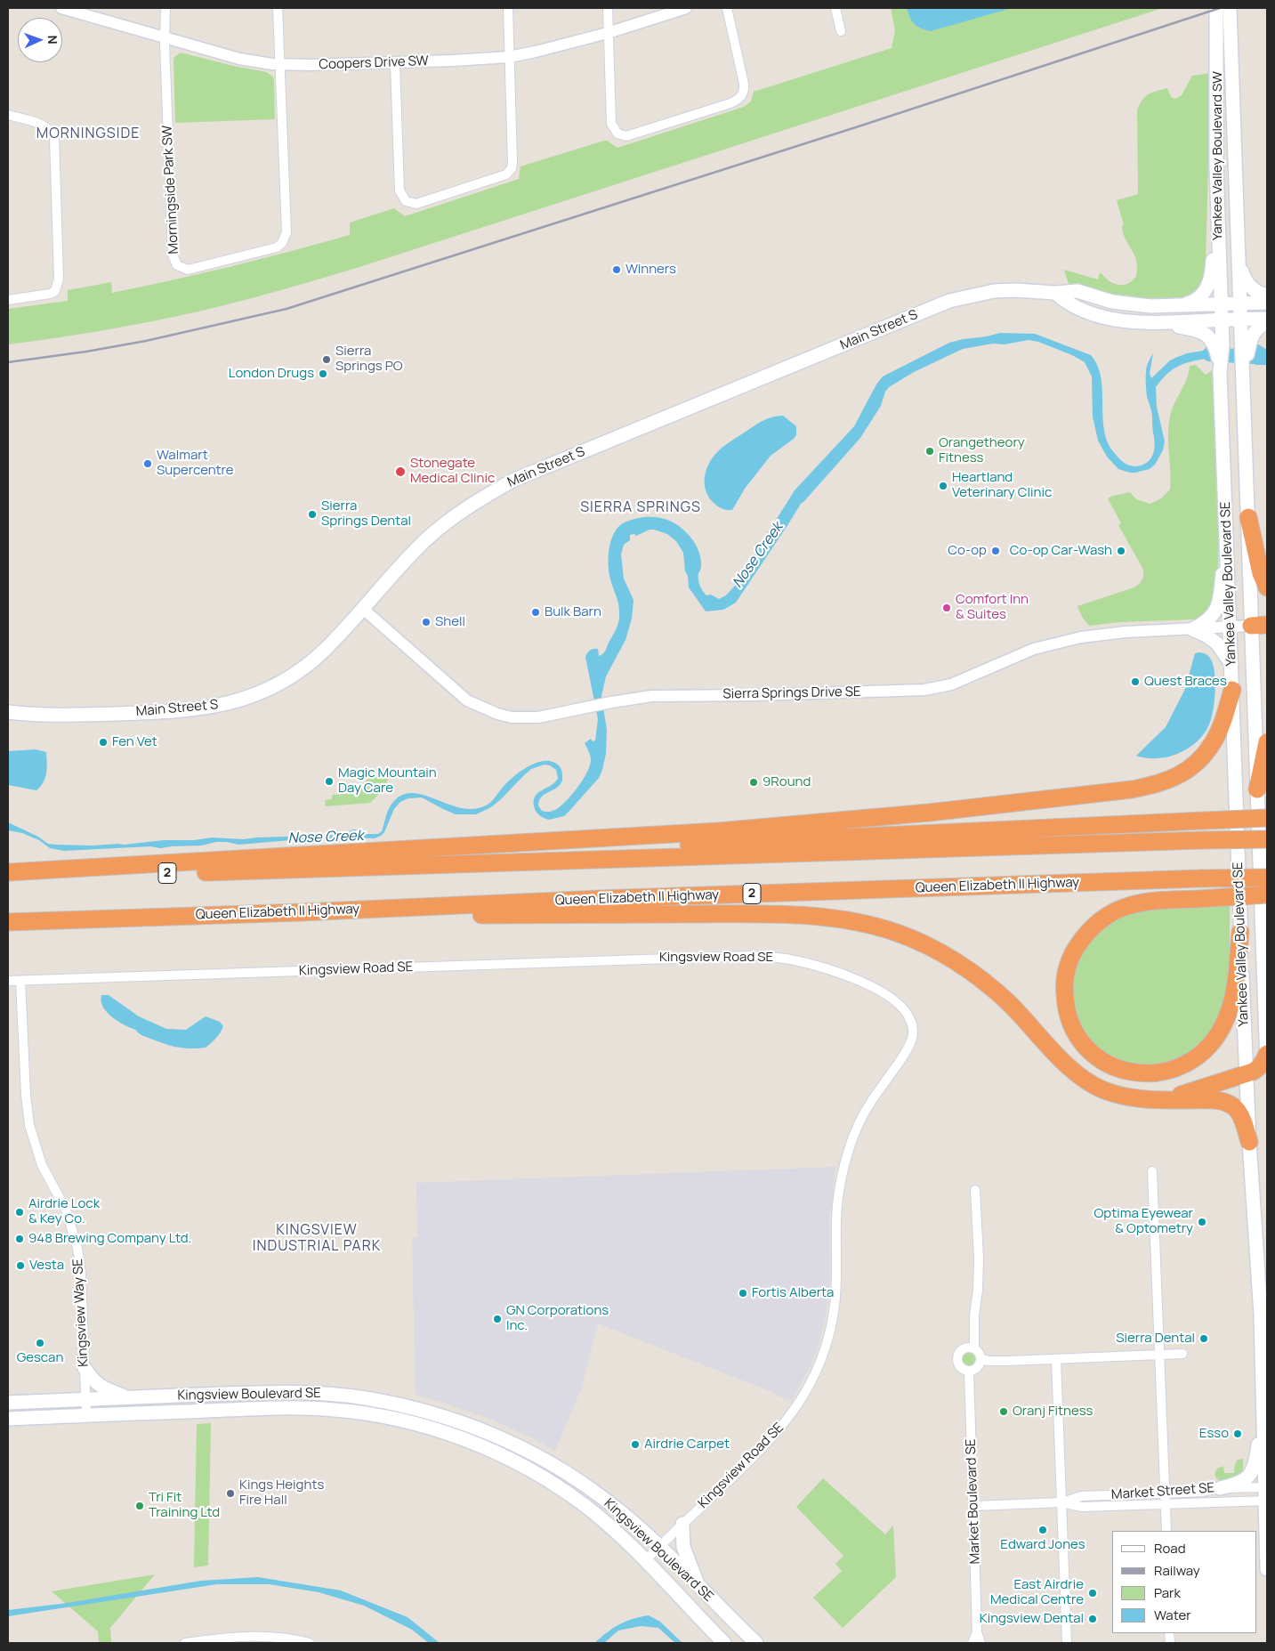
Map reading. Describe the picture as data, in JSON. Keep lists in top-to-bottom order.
{
  "streets": {
    "highway": ["2", "Queen Elizabeth II Highway"],
    "main road": [
      "Yankee Valley Boulevard SW",
      "Main Street S",
      "Yankee Valley Boulevard SE",
      "Kingsview Boulevard SE"
    ],
    "street": [
      "Coopers Drive SW",
      "Morningside Park SW",
      "Sierra Springs Drive SE",
      "Kingsview Road SE",
      "Kingsview Way SE",
      "Market Street SE",
      "Market Boulevard SE"
    ]
  },
  "crossings": [
    ["Coopers Drive SW", "Morningside Park SW"],
    ["Yankee Valley Boulevard SW", "Main Street S"],
    ["Yankee Valley Boulevard SW", "Yankee Valley Boulevard SE"],
    ["Main Street S", "Yankee Valley Boulevard SE"],
    ["Main Street S", "Sierra Springs Drive SE"],
    ["Yankee Valley Boulevard SE", "Sierra Springs Drive SE"],
    ["Yankee Valley Boulevard SE", "Market Street SE"],
    ["Kingsview Road SE", "Kingsview Way SE"],
    ["Kingsview Road SE", "Kingsview Boulevard SE"],
    ["Kingsview Way SE", "Kingsview Boulevard SE"],
    ["Market Street SE", "Market Boulevard SE"]
  ],
  "districts": ["MORNINGSIDE", "SIERRA SPRINGS", "KINGSVIEW INDUSTRIAL PARK"],
  "water": ["Nose Creek"],
  "places": [
    "Winners",
    "Sierra Springs PO",
    "London Drugs",
    "Orangetheory Fitness",
    "Walmart Supercentre",
    "Stonegate Medical Clinic",
    "Heartland Veterinary Clinic",
    "Sierra Springs Dental",
    "Co-op",
    "Co-op Car-Wash",
    "Comfort Inn & Suites",
    "Bulk Barn",
    "Shell",
    "Quest Braces",
    "Fen Vet",
    "Magic Mountain Day Care",
    "9Round",
    "Airdrie Lock & Key Co.",
    "Optima Eyewear & Optometry",
    "948 Brewing Company Ltd.",
    "Vesta",
    "Fortis Alberta",
    "GN Corporations Inc.",
    "Sierra Dental",
    "Gescan",
    "Oranj Fitness",
    "Esso",
    "Airdrie Carpet",
    "Kings Heights Fire Hall",
    "Tri Fit Training Ltd",
    "Edward Jones",
    "East Airdrie Medical Centre",
    "Kingsview Dental"
  ],
  "legend": [
    "Road",
    "Railway",
    "Park",
    "Water"
  ],
  "north": "right"
}
